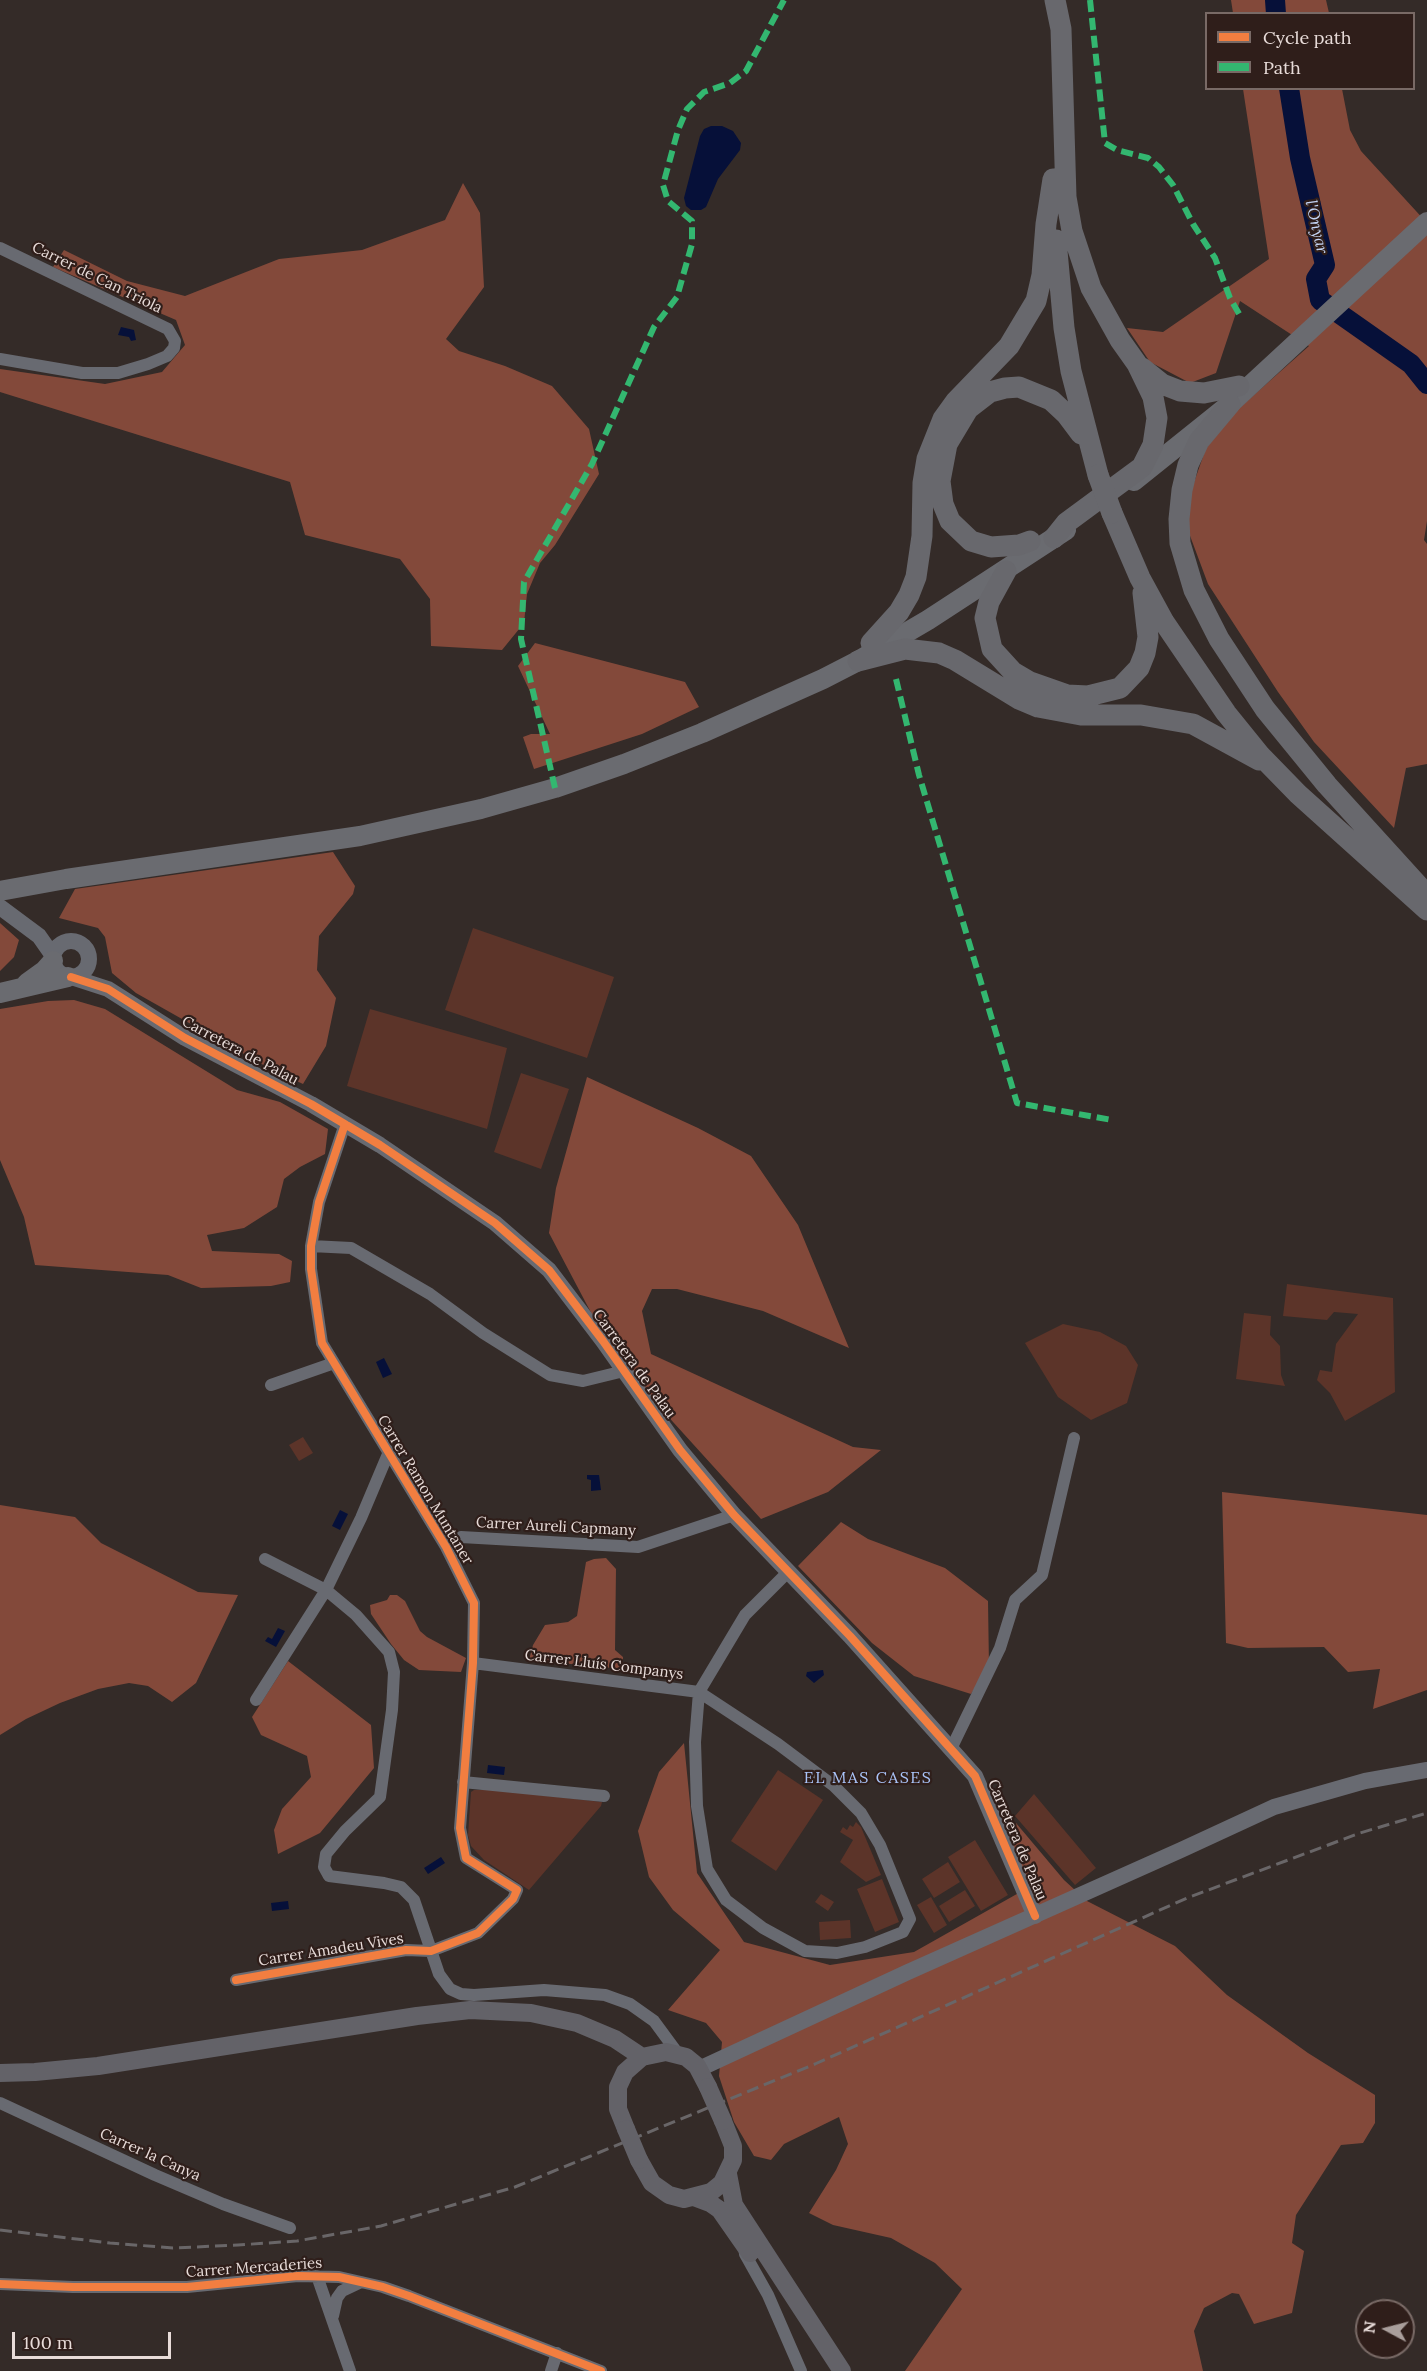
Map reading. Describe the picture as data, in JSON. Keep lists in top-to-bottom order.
{
  "streets": {
    "street": [
      "Carrer de Can Triola",
      "Carretera de Palau",
      "Carrer Ramon Muntaner",
      "Carrer Aureli Capmany",
      "Carrer Lluís Companys",
      "Carrer Amadeu Vives",
      "Carrer la Canya",
      "Carrer Mercaderies"
    ]
  },
  "crossings": [
    ["Carretera de Palau", "Carrer Ramon Muntaner"],
    ["Carretera de Palau", "Carrer Aureli Capmany"],
    ["Carrer Ramon Muntaner", "Carrer Aureli Capmany"],
    ["Carrer Ramon Muntaner", "Carrer Lluís Companys"],
    ["Carrer Ramon Muntaner", "Carrer Amadeu Vives"]
  ],
  "districts": ["EL MAS CASES"],
  "water": ["l'Onyar"],
  "legend": ["Cycle path", "Path"],
  "scale_bar": "100 m",
  "north": "left"
}
